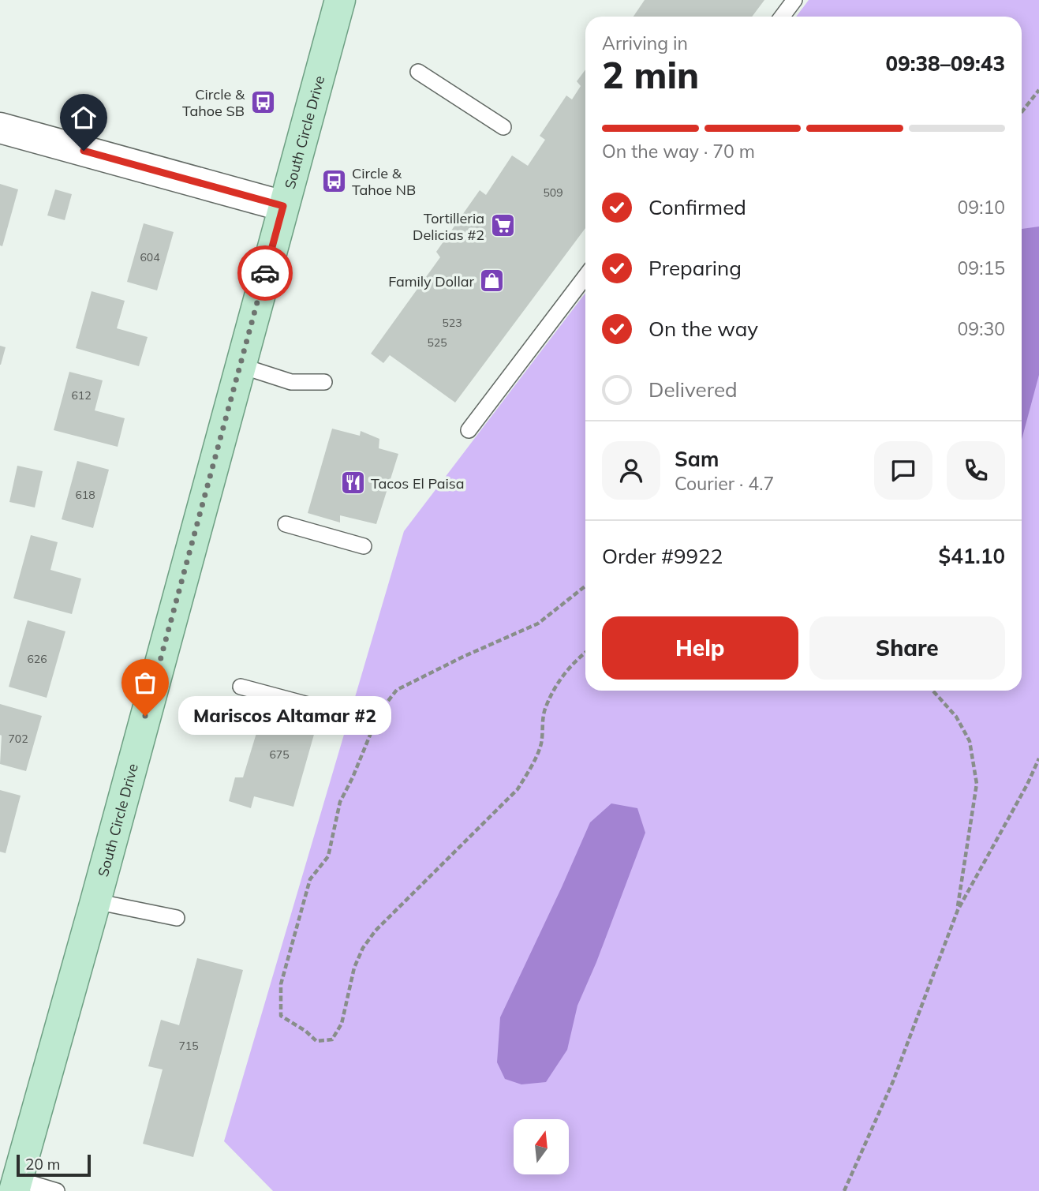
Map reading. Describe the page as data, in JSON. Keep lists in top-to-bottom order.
{
  "streets": {
    "main road": ["South Circle Drive"]
  },
  "places": {
    "bus stop": ["Circle & Tahoe SB", "Circle & Tahoe NB"],
    "supermarket": ["Tortilleria Delicias #2"],
    "shop": ["Family Dollar"],
    "restaurant": ["Tacos El Paisa"],
    "other": ["Mariscos Altamar #2"]
  },
  "house_numbers": [
    "509",
    "604",
    "523",
    "525",
    "612",
    "618",
    "626",
    "702",
    "675",
    "715"
  ],
  "scale_bar": "20 m",
  "north": "top",
  "page": {
    "heading": ["2 min", "Arriving in", "09:38–09:43"],
    "panel": [
      "Sam",
      "Courier · 4.7",
      "Order #9922",
      "$41.10"
    ],
    "bar": "On the way · 70 m",
    "list": [
      ["Confirmed", "09:10"],
      ["Preparing", "09:15"],
      ["On the way", "09:30"],
      "Delivered"
    ],
    "buttons": ["Help", "Share"],
    "bubble": "Mariscos Altamar #2",
    "scale": "20 m"
  }
}
